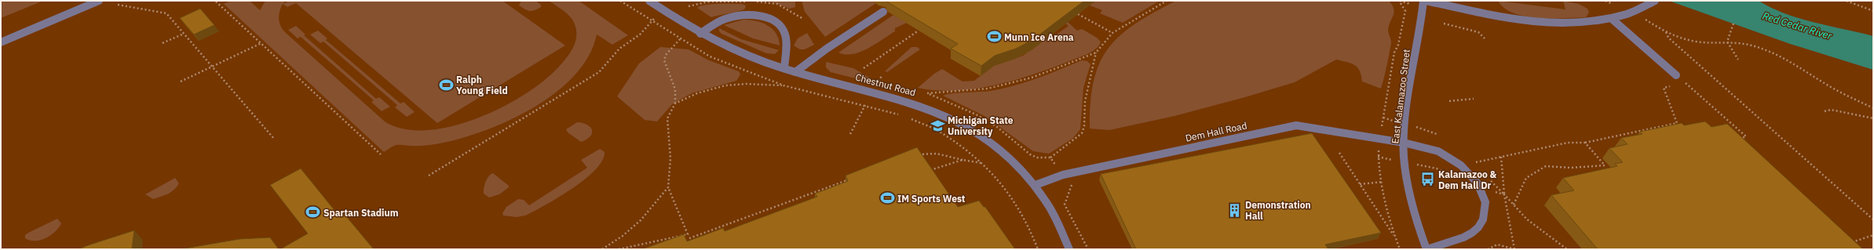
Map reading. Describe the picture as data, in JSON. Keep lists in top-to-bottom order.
{
  "streets": {
    "street": ["Chestnut Road", "East Kalamazoo Street", "Dem Hall Road"]
  },
  "crossings": [
    ["Chestnut Road", "Dem Hall Road"],
    ["East Kalamazoo Street", "Dem Hall Road"]
  ],
  "water": ["Red Cedar River"],
  "places": {
    "sports": [
      "Munn Ice Arena",
      "Ralph Young Field",
      "IM Sports West",
      "Spartan Stadium"
    ],
    "school or university": ["Michigan State University"],
    "bus stop": ["Kalamazoo & Dem Hall Dr"],
    "building": ["Demonstration Hall"]
  }
}
